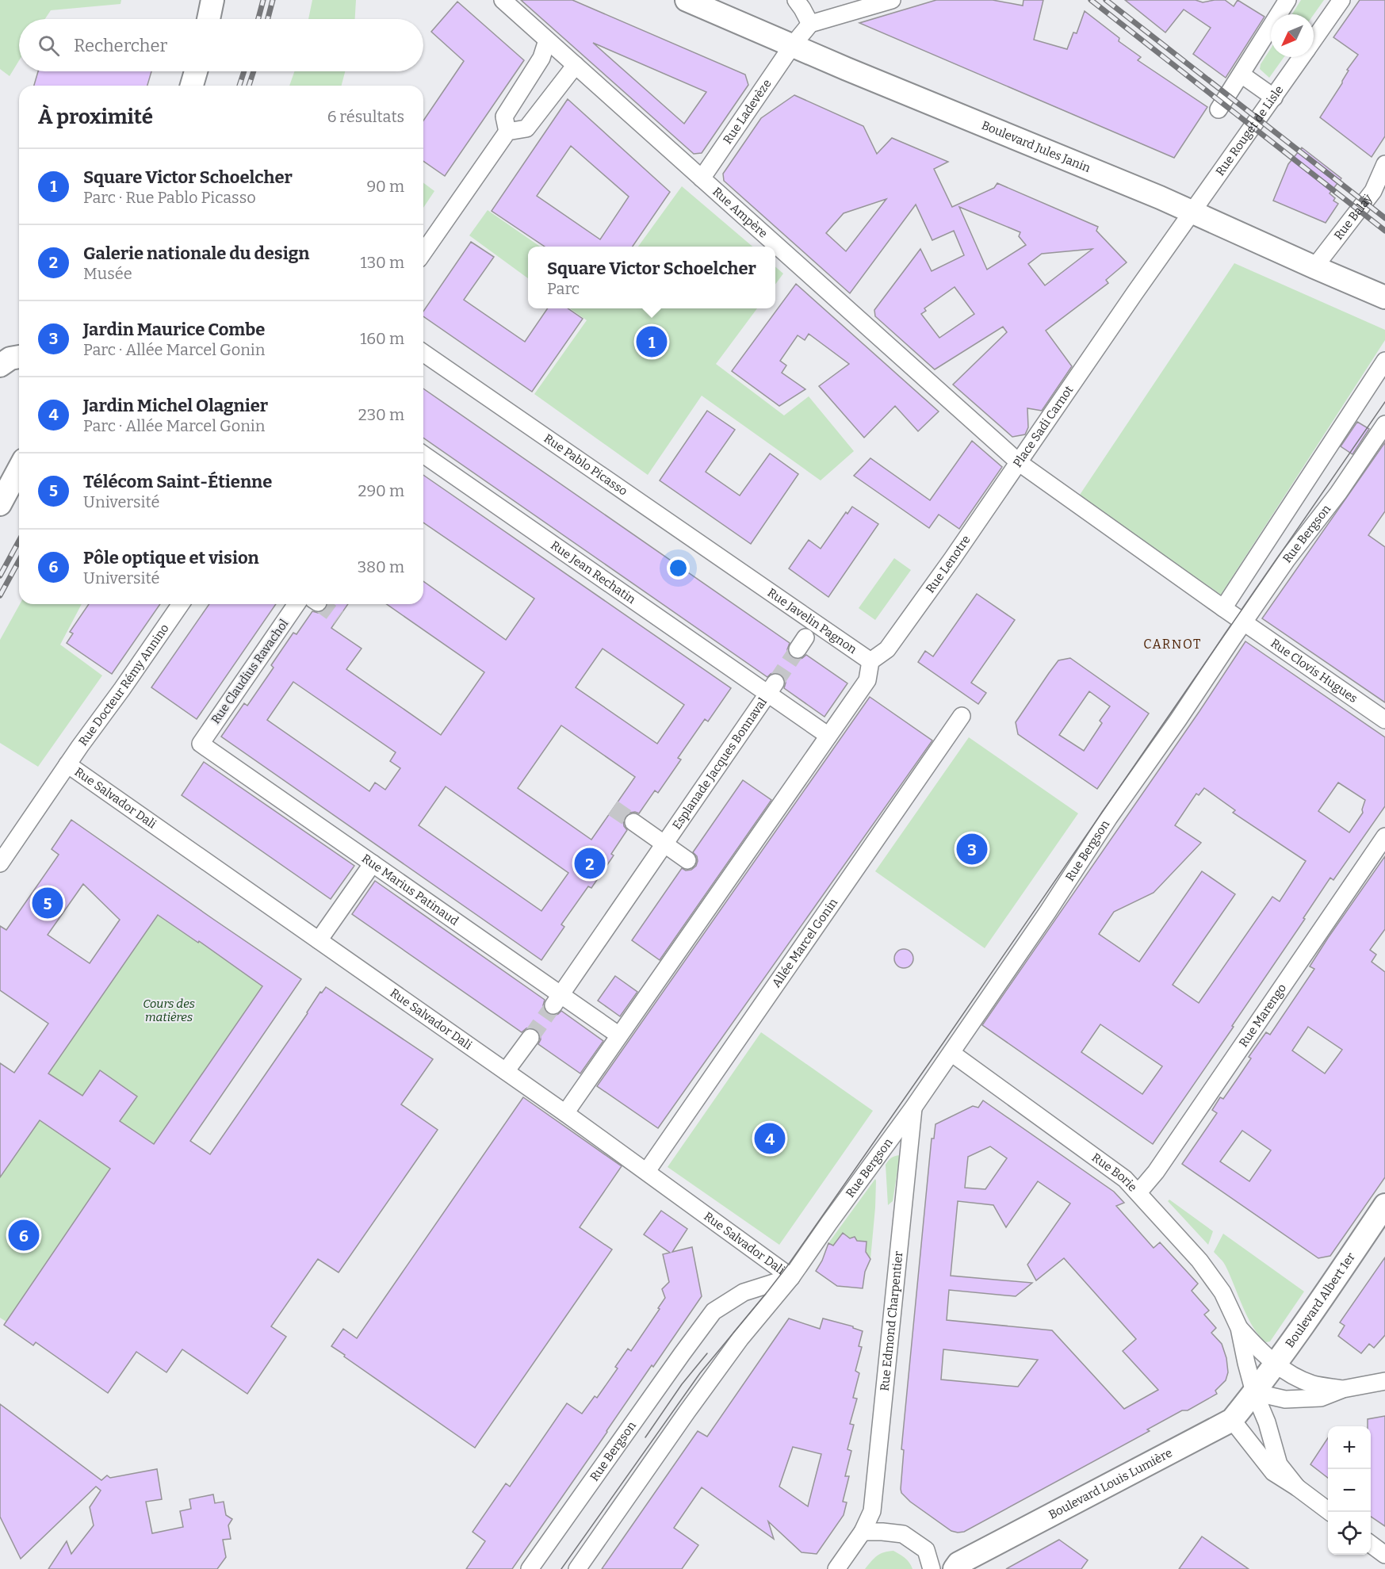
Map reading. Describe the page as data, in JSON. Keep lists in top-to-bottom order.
{
  "streets": {
    "main road": ["Boulevard Jules Janin", "Boulevard Albert 1er", "Boulevard Louis Lumière"],
    "street": [
      "Rue Ladevèze",
      "Rue Rouget de Lisle",
      "Rue Ampère",
      "Rue Balaÿ",
      "Place Sadi Carnot",
      "Rue Pablo Picasso",
      "Rue Bergson",
      "Rue Lenotre",
      "Rue Jean Rechatin",
      "Rue Javelin Pagnon",
      "Rue Clovis Hugues",
      "Rue Claudius Ravachol",
      "Rue Docteur Rémy Annino",
      "Esplanade Jacques Bonnaval",
      "Rue Salvador Dali",
      "Rue Marius Patinaud",
      "Allée Marcel Gonin",
      "Rue Marengo",
      "Rue Borie",
      "Rue Edmond Charpentier"
    ]
  },
  "crossings": [
    ["Rue Ladevèze", "Boulevard Jules Janin"],
    ["Rue Ladevèze", "Rue Ampère"],
    ["Rue Rouget de Lisle", "Boulevard Jules Janin"],
    ["Rue Rouget de Lisle", "Place Sadi Carnot"],
    ["Boulevard Jules Janin", "Rue Balaÿ"],
    ["Boulevard Jules Janin", "Place Sadi Carnot"],
    ["Rue Ampère", "Place Sadi Carnot"],
    ["Rue Ampère", "Rue Lenotre"],
    ["Place Sadi Carnot", "Rue Bergson"],
    ["Place Sadi Carnot", "Rue Lenotre"],
    ["Place Sadi Carnot", "Rue Clovis Hugues"],
    ["Rue Pablo Picasso", "Rue Javelin Pagnon"],
    ["Rue Bergson", "Rue Clovis Hugues"],
    ["Rue Bergson", "Rue Salvador Dali"],
    ["Rue Bergson", "Rue Borie"],
    ["Rue Bergson", "Rue Edmond Charpentier"],
    ["Rue Lenotre", "Rue Javelin Pagnon"],
    ["Rue Jean Rechatin", "Esplanade Jacques Bonnaval"],
    ["Rue Claudius Ravachol", "Rue Marius Patinaud"],
    ["Rue Docteur Rémy Annino", "Rue Salvador Dali"],
    ["Esplanade Jacques Bonnaval", "Rue Marius Patinaud"],
    ["Rue Salvador Dali", "Allée Marcel Gonin"],
    ["Rue Marengo", "Rue Borie"],
    ["Rue Borie", "Boulevard Albert 1er"],
    ["Rue Borie", "Boulevard Louis Lumière"],
    ["Boulevard Albert 1er", "Boulevard Louis Lumière"]
  ],
  "districts": ["CARNOT"],
  "parks": ["Cours des matières"],
  "north": "bottom left",
  "page": {
    "search": "Rechercher",
    "heading": ["À proximité", "6 résultats"],
    "list": [
      {
        "mark": "1",
        "name": "Square Victor Schoelcher",
        "note": "Parc · Rue Pablo Picasso",
        "value": "90 m"
      },
      {
        "mark": "2",
        "name": "Galerie nationale du design",
        "note": "Musée",
        "value": "130 m"
      },
      {
        "mark": "3",
        "name": "Jardin Maurice Combe",
        "note": "Parc · Allée Marcel Gonin",
        "value": "160 m"
      },
      {
        "mark": "4",
        "name": "Jardin Michel Olagnier",
        "note": "Parc · Allée Marcel Gonin",
        "value": "230 m"
      },
      {
        "mark": "5",
        "name": "Télécom Saint-Étienne",
        "note": "Université",
        "value": "290 m"
      },
      {
        "mark": "6",
        "name": "Pôle optique et vision",
        "note": "Université",
        "value": "380 m"
      }
    ],
    "popup": ["Square Victor Schoelcher", "Parc"],
    "pins": [
      "1",
      "3",
      "2",
      "5",
      "4",
      "6"
    ],
    "map_buttons": ["+", "−"]
  }
}
